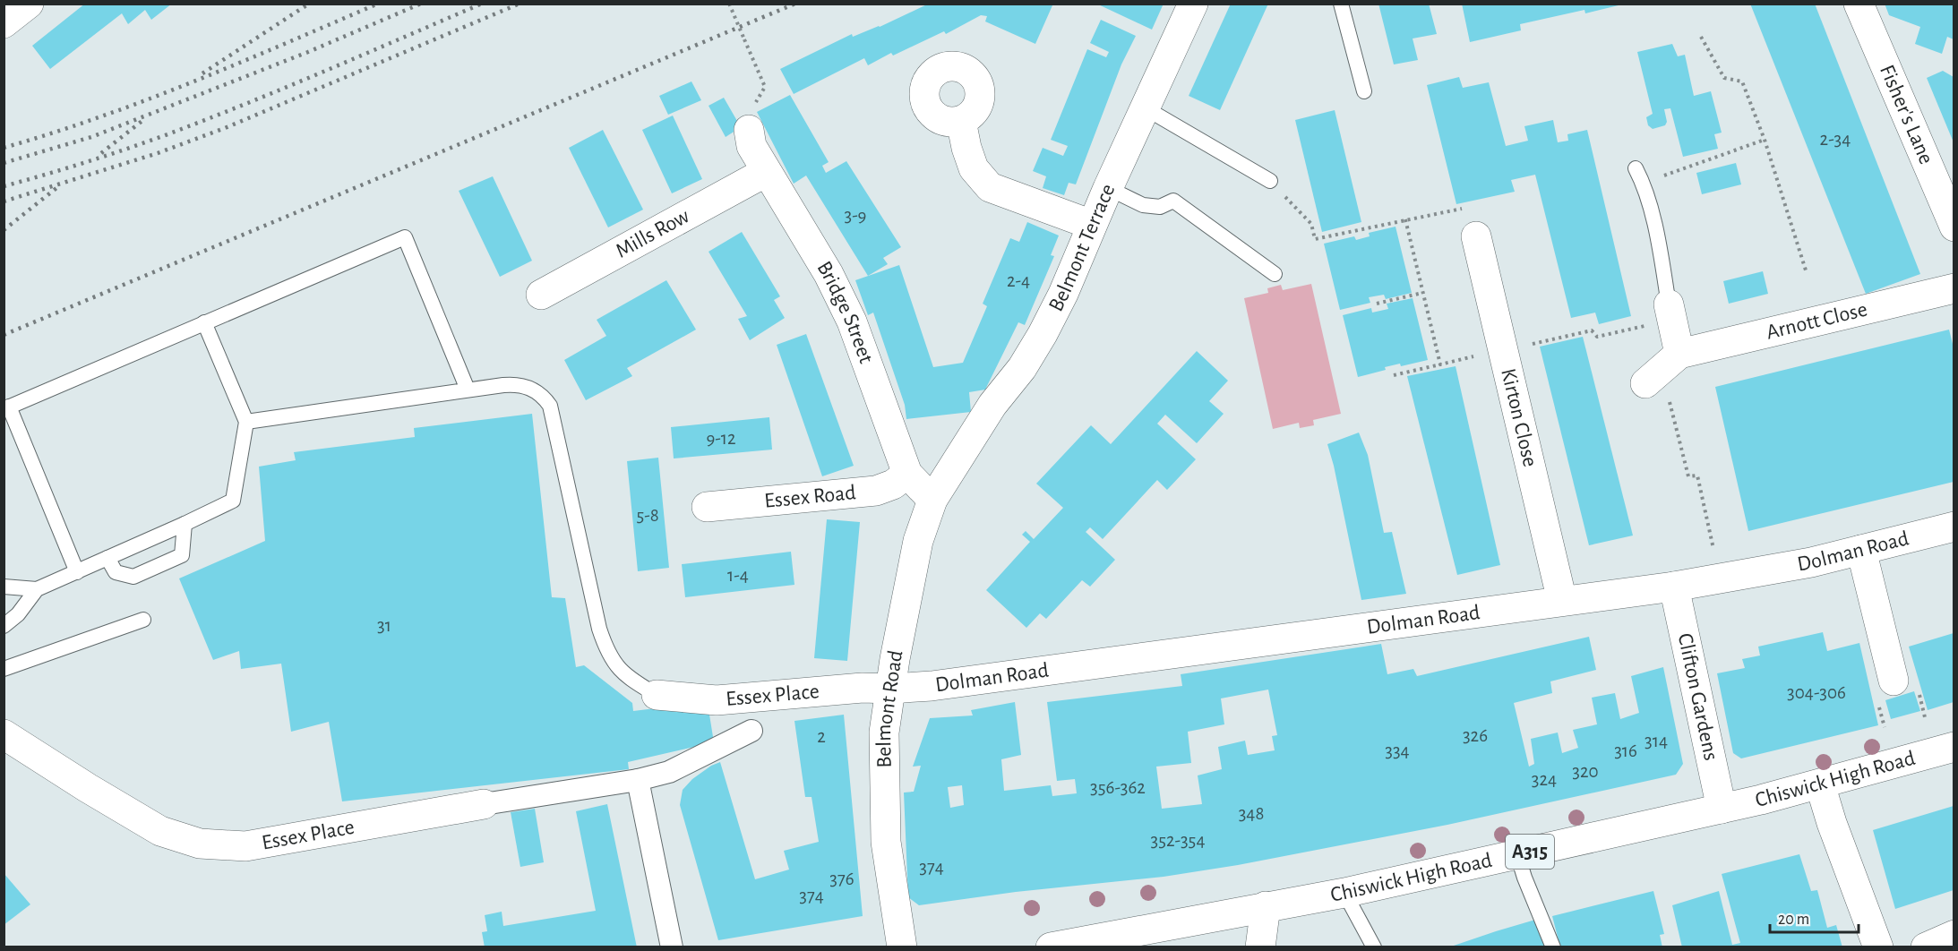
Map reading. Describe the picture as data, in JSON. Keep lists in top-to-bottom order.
{
  "streets": {
    "street": [
      "Fisher's Lane",
      "Mills Row",
      "Belmont Terrace",
      "Bridge Street",
      "Arnott Close",
      "Kirton Close",
      "Essex Road",
      "Dolman Road",
      "Essex Place",
      "Clifton Gardens",
      "Belmont Road",
      "Chiswick High Road",
      "A315"
    ]
  },
  "crossings": [
    ["Mills Row", "Bridge Street"],
    ["Belmont Terrace", "Bridge Street"],
    ["Belmont Terrace", "Belmont Road"],
    ["Bridge Street", "Essex Road"],
    ["Bridge Street", "Belmont Road"],
    ["Kirton Close", "Dolman Road"],
    ["Dolman Road", "Essex Place"],
    ["Dolman Road", "Clifton Gardens"],
    ["Dolman Road", "Belmont Road"],
    ["Essex Place", "Belmont Road"],
    ["Clifton Gardens", "Chiswick High Road"]
  ],
  "house_numbers": [
    "2-34",
    "3-9",
    "2-4",
    "9-12",
    "5-8",
    "1-4",
    "31",
    "304-306",
    "326",
    "2",
    "314",
    "334",
    "316",
    "320",
    "324",
    "356-362",
    "348",
    "352-354",
    "374",
    "376",
    "374"
  ],
  "scale_bar": "20 m"
}
